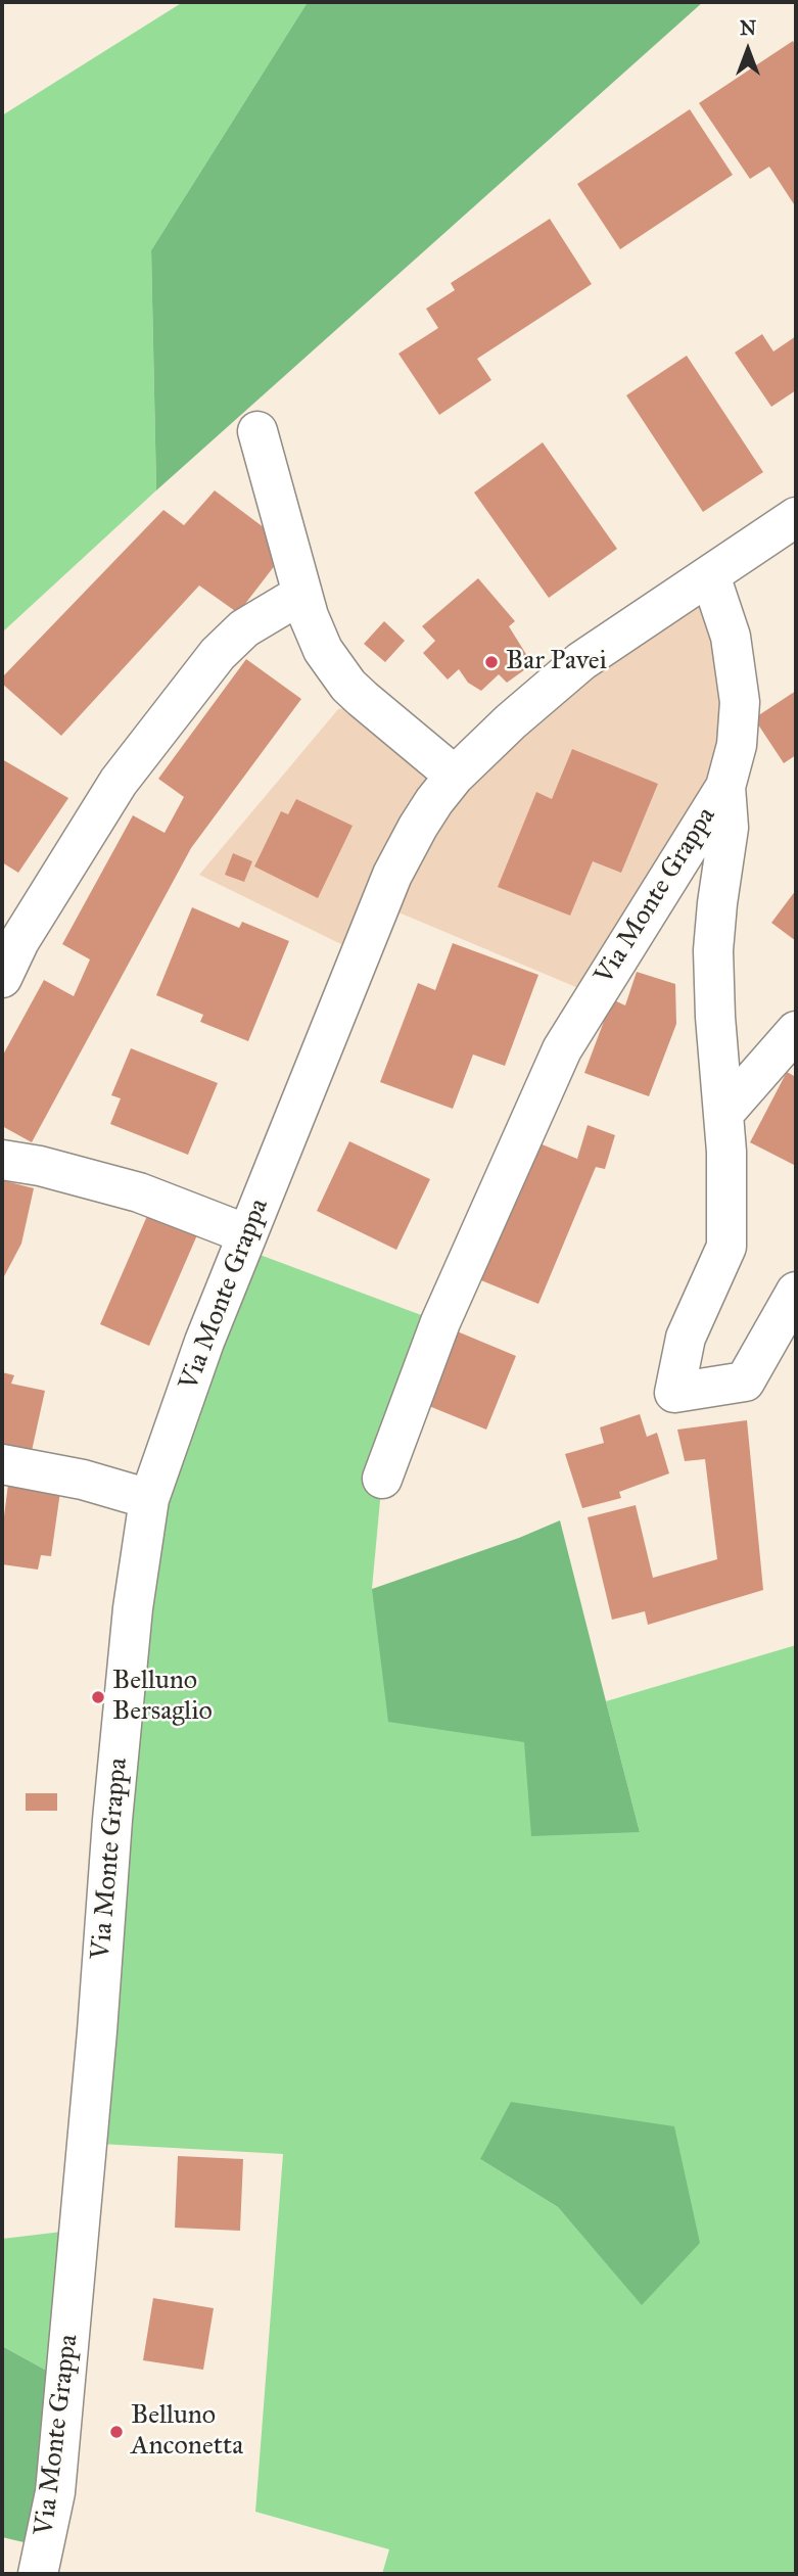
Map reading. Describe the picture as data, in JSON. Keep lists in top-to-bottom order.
{
  "streets": {
    "street": ["Via Monte Grappa"]
  },
  "places": ["Bar Pavei", "Belluno Bersaglio", "Belluno Anconetta"],
  "north": "top"
}
